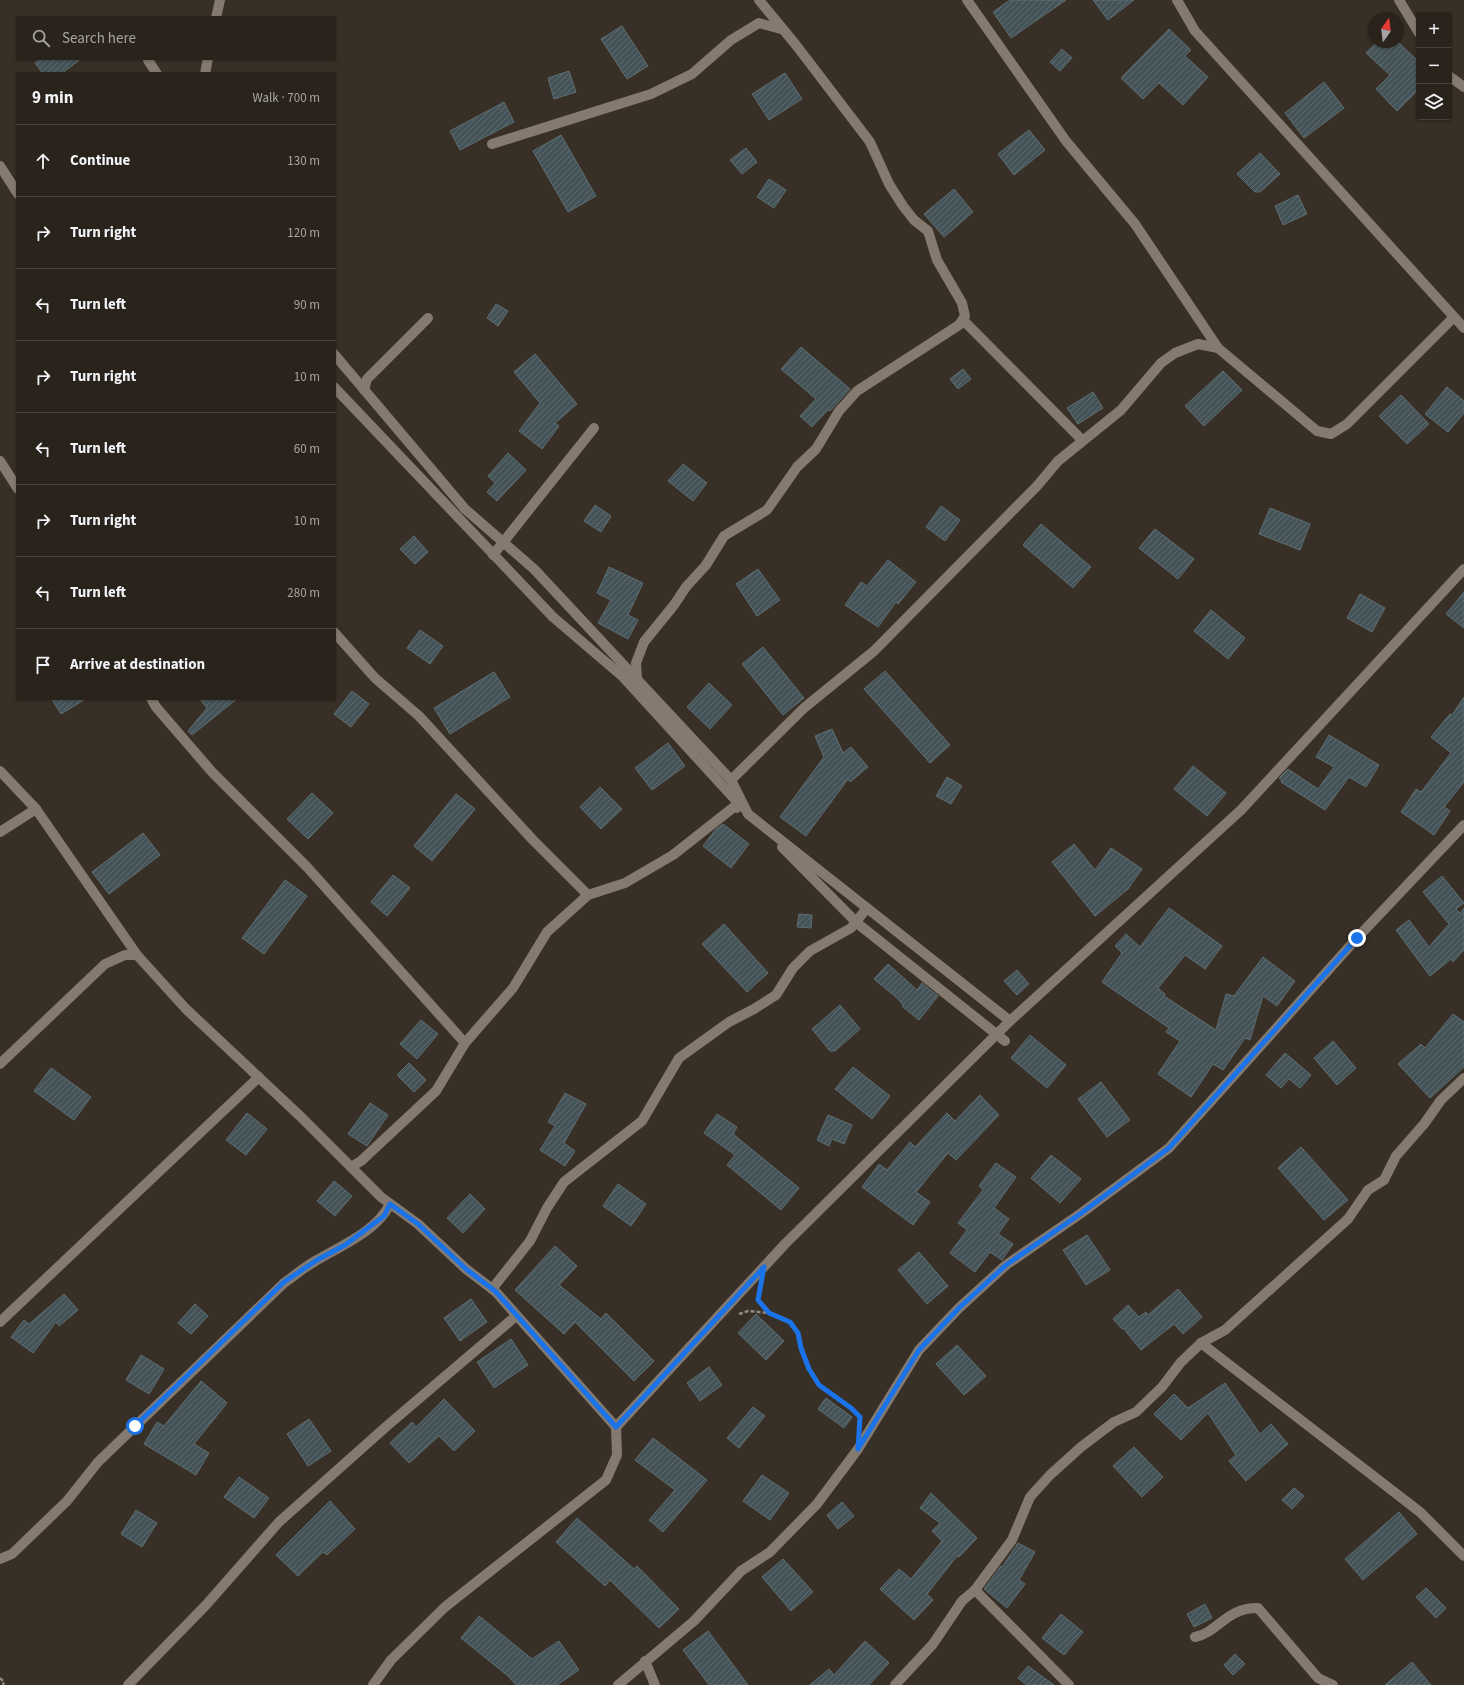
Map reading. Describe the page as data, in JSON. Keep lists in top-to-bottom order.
{
  "north": "top",
  "page": {
    "map_buttons": ["+", "−"],
    "search": "Search here",
    "heading": ["9 min", "Walk · 700 m"],
    "list": [
      ["Continue", "130 m"],
      ["Turn right", "120 m"],
      ["Turn left", "90 m"],
      ["Turn right", "10 m"],
      ["Turn left", "60 m"],
      ["Turn right", "10 m"],
      ["Turn left", "280 m"],
      "Arrive at destination"
    ]
  }
}
